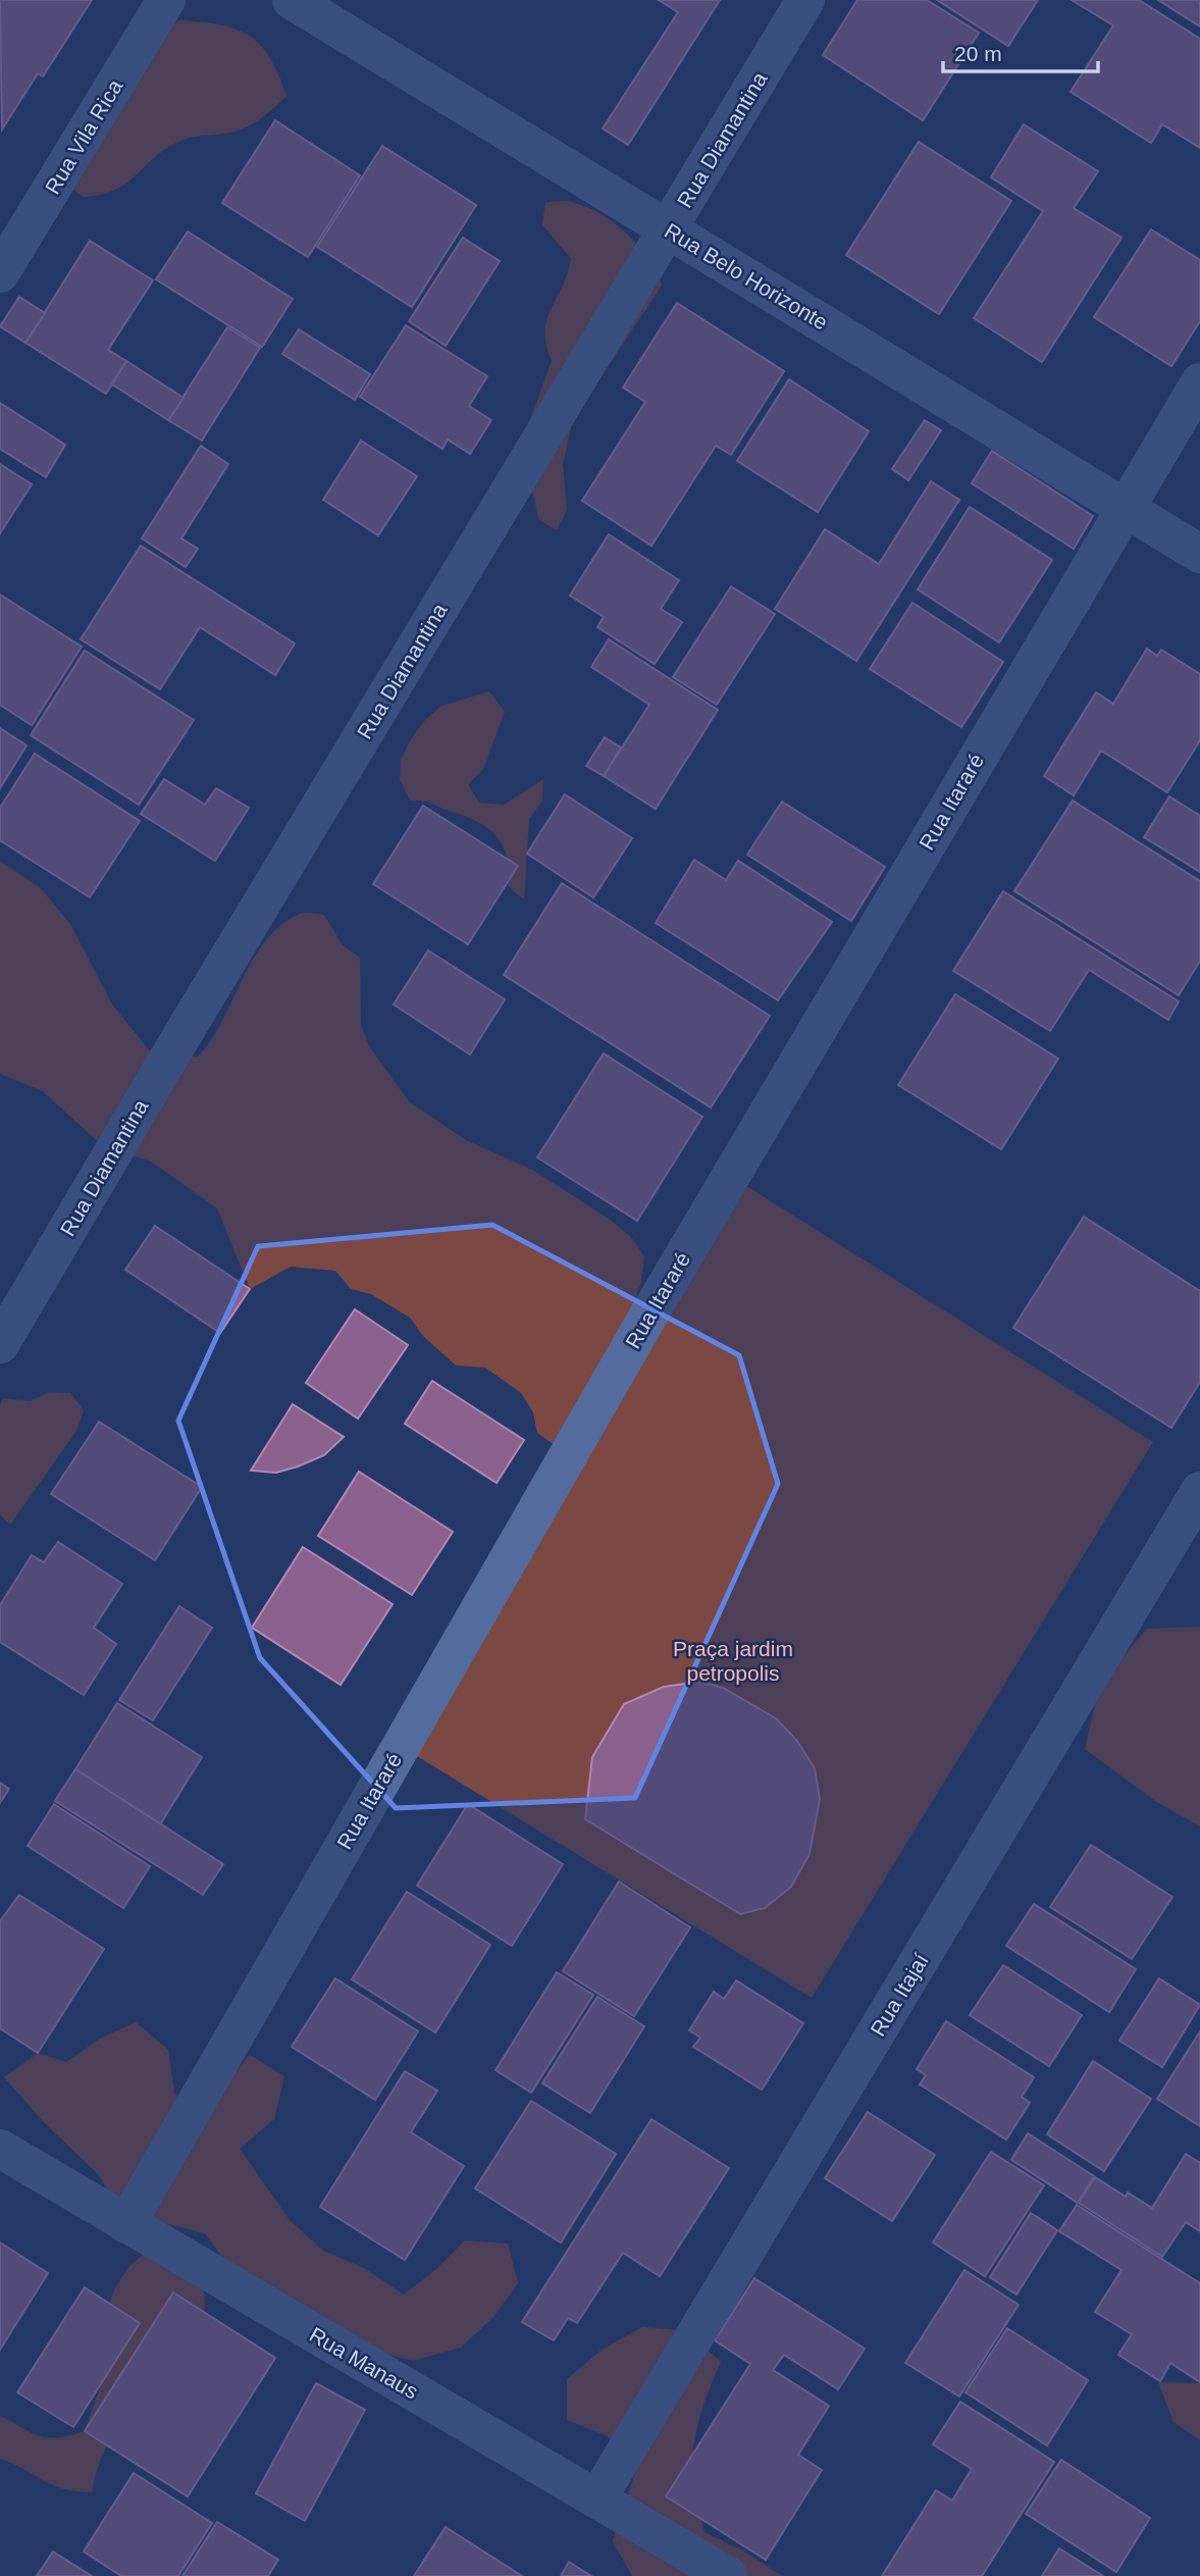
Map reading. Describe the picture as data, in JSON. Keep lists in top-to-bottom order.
{
  "streets": {
    "street": [
      "Rua Vila Rica",
      "Rua Diamantina",
      "Rua Belo Horizonte",
      "Rua Itararé",
      "Rua Itajaí",
      "Rua Manaus"
    ]
  },
  "crossings": [
    ["Rua Diamantina", "Rua Belo Horizonte"],
    ["Rua Belo Horizonte", "Rua Itararé"],
    ["Rua Itararé", "Rua Manaus"],
    ["Rua Itajaí", "Rua Manaus"]
  ],
  "parks": ["Praça jardim petropolis"],
  "scale_bar": "20 m"
}
